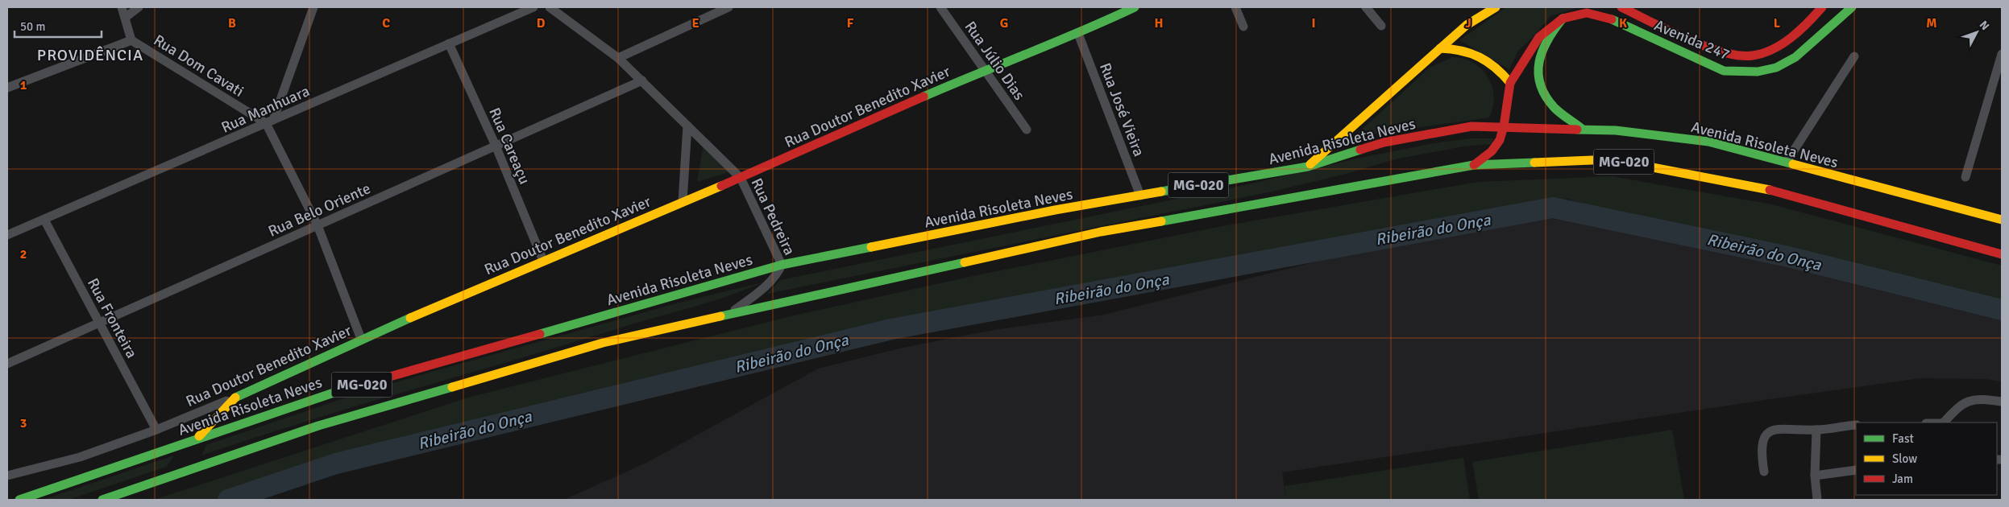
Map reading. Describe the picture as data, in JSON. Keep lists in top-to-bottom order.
{
  "streets": {
    "main road": [
      "Avenida 247",
      "Rua Doutor Benedito Xavier",
      "Avenida Risoleta Neves",
      "MG-020"
    ],
    "street": [
      "Rua Júlio Dias",
      "Rua Dom Cavati",
      "Rua Manhuara",
      "Rua José Vieira",
      "Rua Careaçu",
      "Rua Belo Oriente",
      "Rua Pedreira",
      "Rua Fronteira"
    ]
  },
  "crossings": [
    ["Avenida 247", "Avenida Risoleta Neves"],
    ["Avenida 247", "MG-020"],
    ["Rua Júlio Dias", "Rua Doutor Benedito Xavier"],
    ["Rua Dom Cavati", "Rua Manhuara"],
    ["Rua Doutor Benedito Xavier", "Rua José Vieira"],
    ["Rua Doutor Benedito Xavier", "Rua Careaçu"],
    ["Rua Doutor Benedito Xavier", "Rua Pedreira"],
    ["Rua Doutor Benedito Xavier", "Rua Fronteira"],
    ["Rua Manhuara", "Rua Careaçu"],
    ["Rua Manhuara", "Rua Fronteira"],
    ["Rua José Vieira", "Avenida Risoleta Neves"],
    ["Avenida Risoleta Neves", "Rua Pedreira"],
    ["Rua Careaçu", "Rua Belo Oriente"],
    ["MG-020", "Rua Pedreira"],
    ["Rua Belo Oriente", "Rua Pedreira"],
    ["Rua Belo Oriente", "Rua Fronteira"]
  ],
  "districts": ["PROVIDÊNCIA"],
  "water": ["Ribeirão do Onça"],
  "legend": ["Fast", "Slow", "Jam"],
  "scale_bar": "50 m",
  "north": "top right",
  "grid": {
    "columns": [
      "B",
      "C",
      "D",
      "E",
      "F",
      "G",
      "H",
      "I",
      "J",
      "K",
      "L",
      "M"
    ],
    "rows": ["1", "2", "3"]
  }
}
